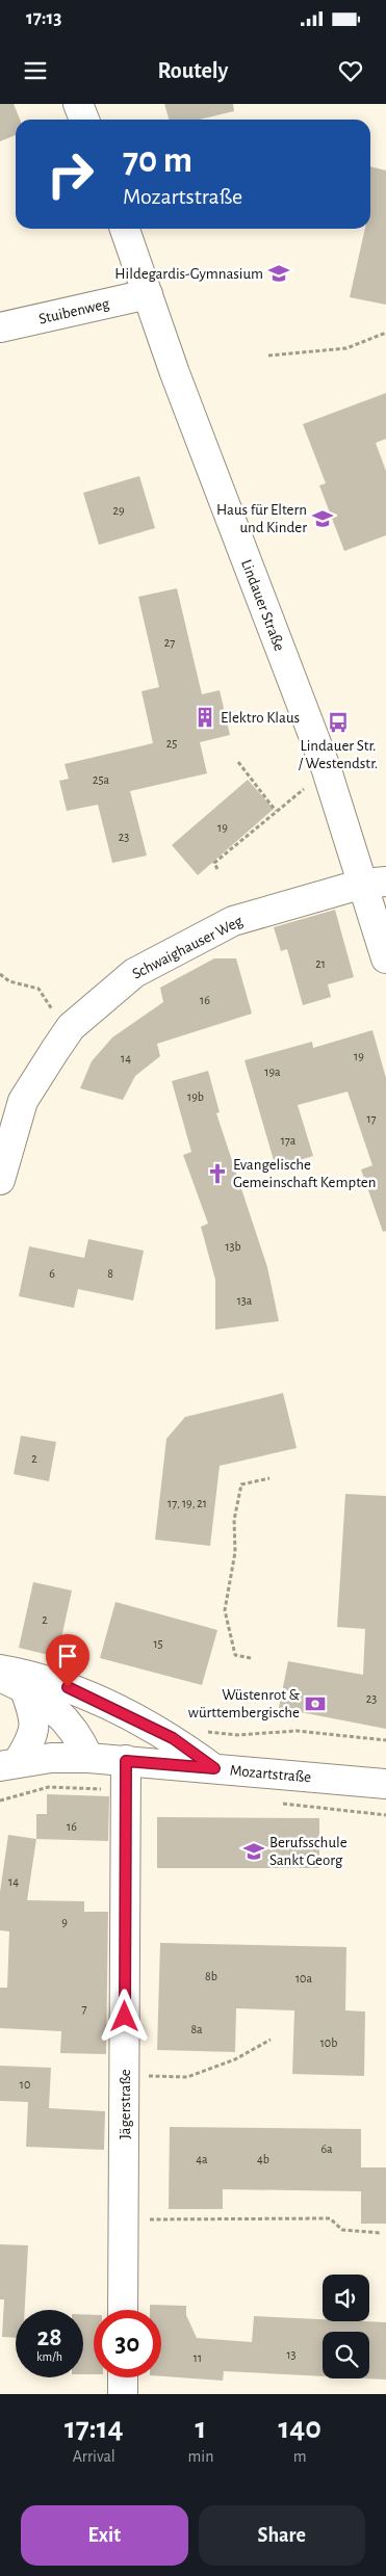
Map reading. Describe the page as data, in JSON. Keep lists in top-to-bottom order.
{
  "streets": {
    "street": [
      "Stuibenweg",
      "Lindauer Straße",
      "Schwaighauser Weg",
      "Mozartstraße",
      "Jägerstraße"
    ]
  },
  "crossings": [
    ["Stuibenweg", "Lindauer Straße"],
    ["Lindauer Straße", "Schwaighauser Weg"],
    ["Mozartstraße", "Jägerstraße"]
  ],
  "places": {
    "school or university": ["Hildegardis-Gymnasium", "Haus für Eltern und Kinder", "Berufsschule Sankt Georg"],
    "building": ["Elektro Klaus"],
    "bus stop": ["Lindauer Str. / Westendstr."],
    "church": ["Evangelische Gemeinschaft Kempten"],
    "bank": ["Wüstenrot & württembergische"]
  },
  "house_numbers": [
    "29",
    "27",
    "25",
    "25a",
    "19",
    "23",
    "21",
    "16",
    "19",
    "14",
    "19a",
    "19b",
    "17",
    "17a",
    "13b",
    "6",
    "8",
    "13a",
    "2",
    "17, 19, 21",
    "2",
    "15",
    "23",
    "16",
    "14",
    "9",
    "8b",
    "10a",
    "7",
    "8a",
    "10b",
    "10",
    "6a",
    "4a",
    "4b",
    "13",
    "11"
  ],
  "page": {
    "status": "17:13",
    "header": "Routely",
    "turn": ["70 m", "Mozartstraße"],
    "speed": "28 km/h",
    "limit": "30",
    "eta": [
      "17:14",
      "Arrival",
      "1",
      "min",
      "140",
      "m"
    ],
    "buttons": ["Exit", "Share"]
  }
}
